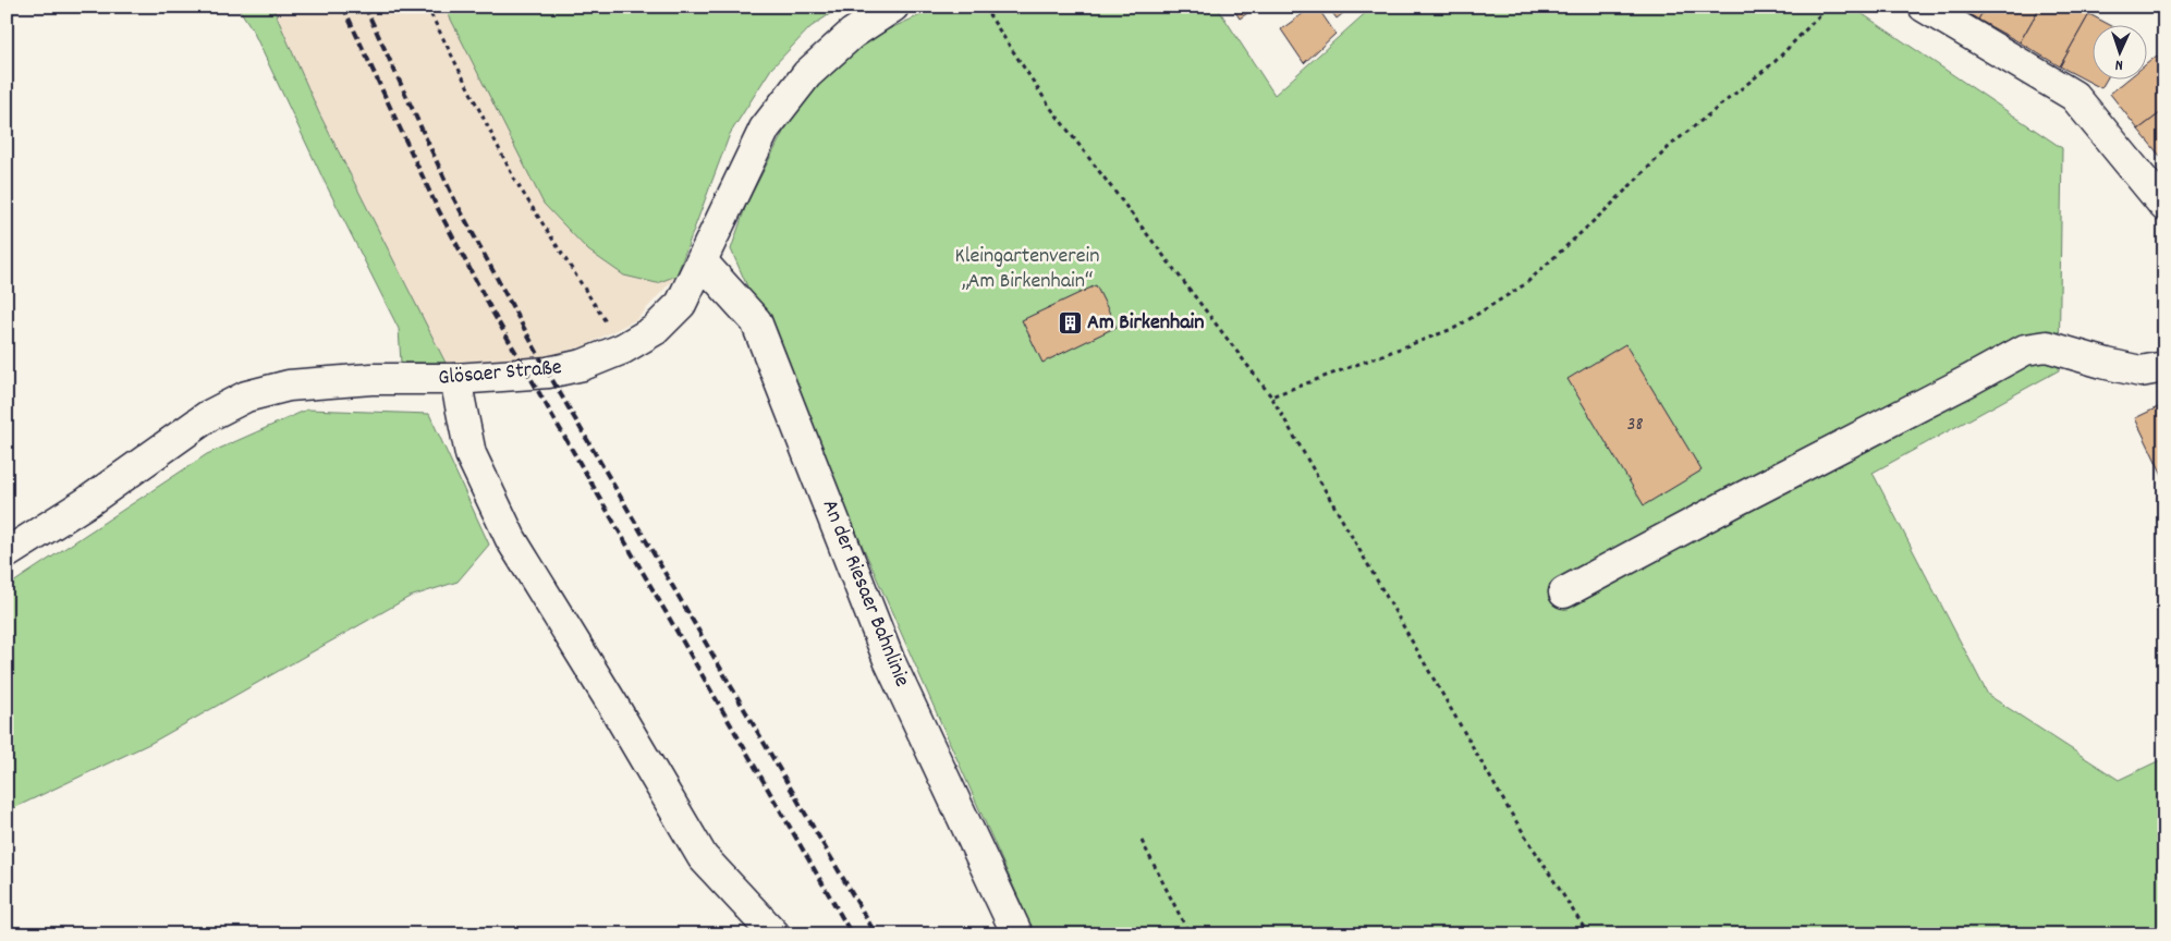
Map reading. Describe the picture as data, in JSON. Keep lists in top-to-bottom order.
{
  "streets": {
    "street": ["Glösaer Straße", "An der Riesaer Bahnlinie"]
  },
  "crossings": [
    ["Glösaer Straße", "An der Riesaer Bahnlinie"]
  ],
  "parks": ["Kleingartenverein „Am Birkenhain“"],
  "places": {
    "building": ["Am Birkenhain"]
  },
  "house_numbers": ["38"],
  "north": "bottom"
}
